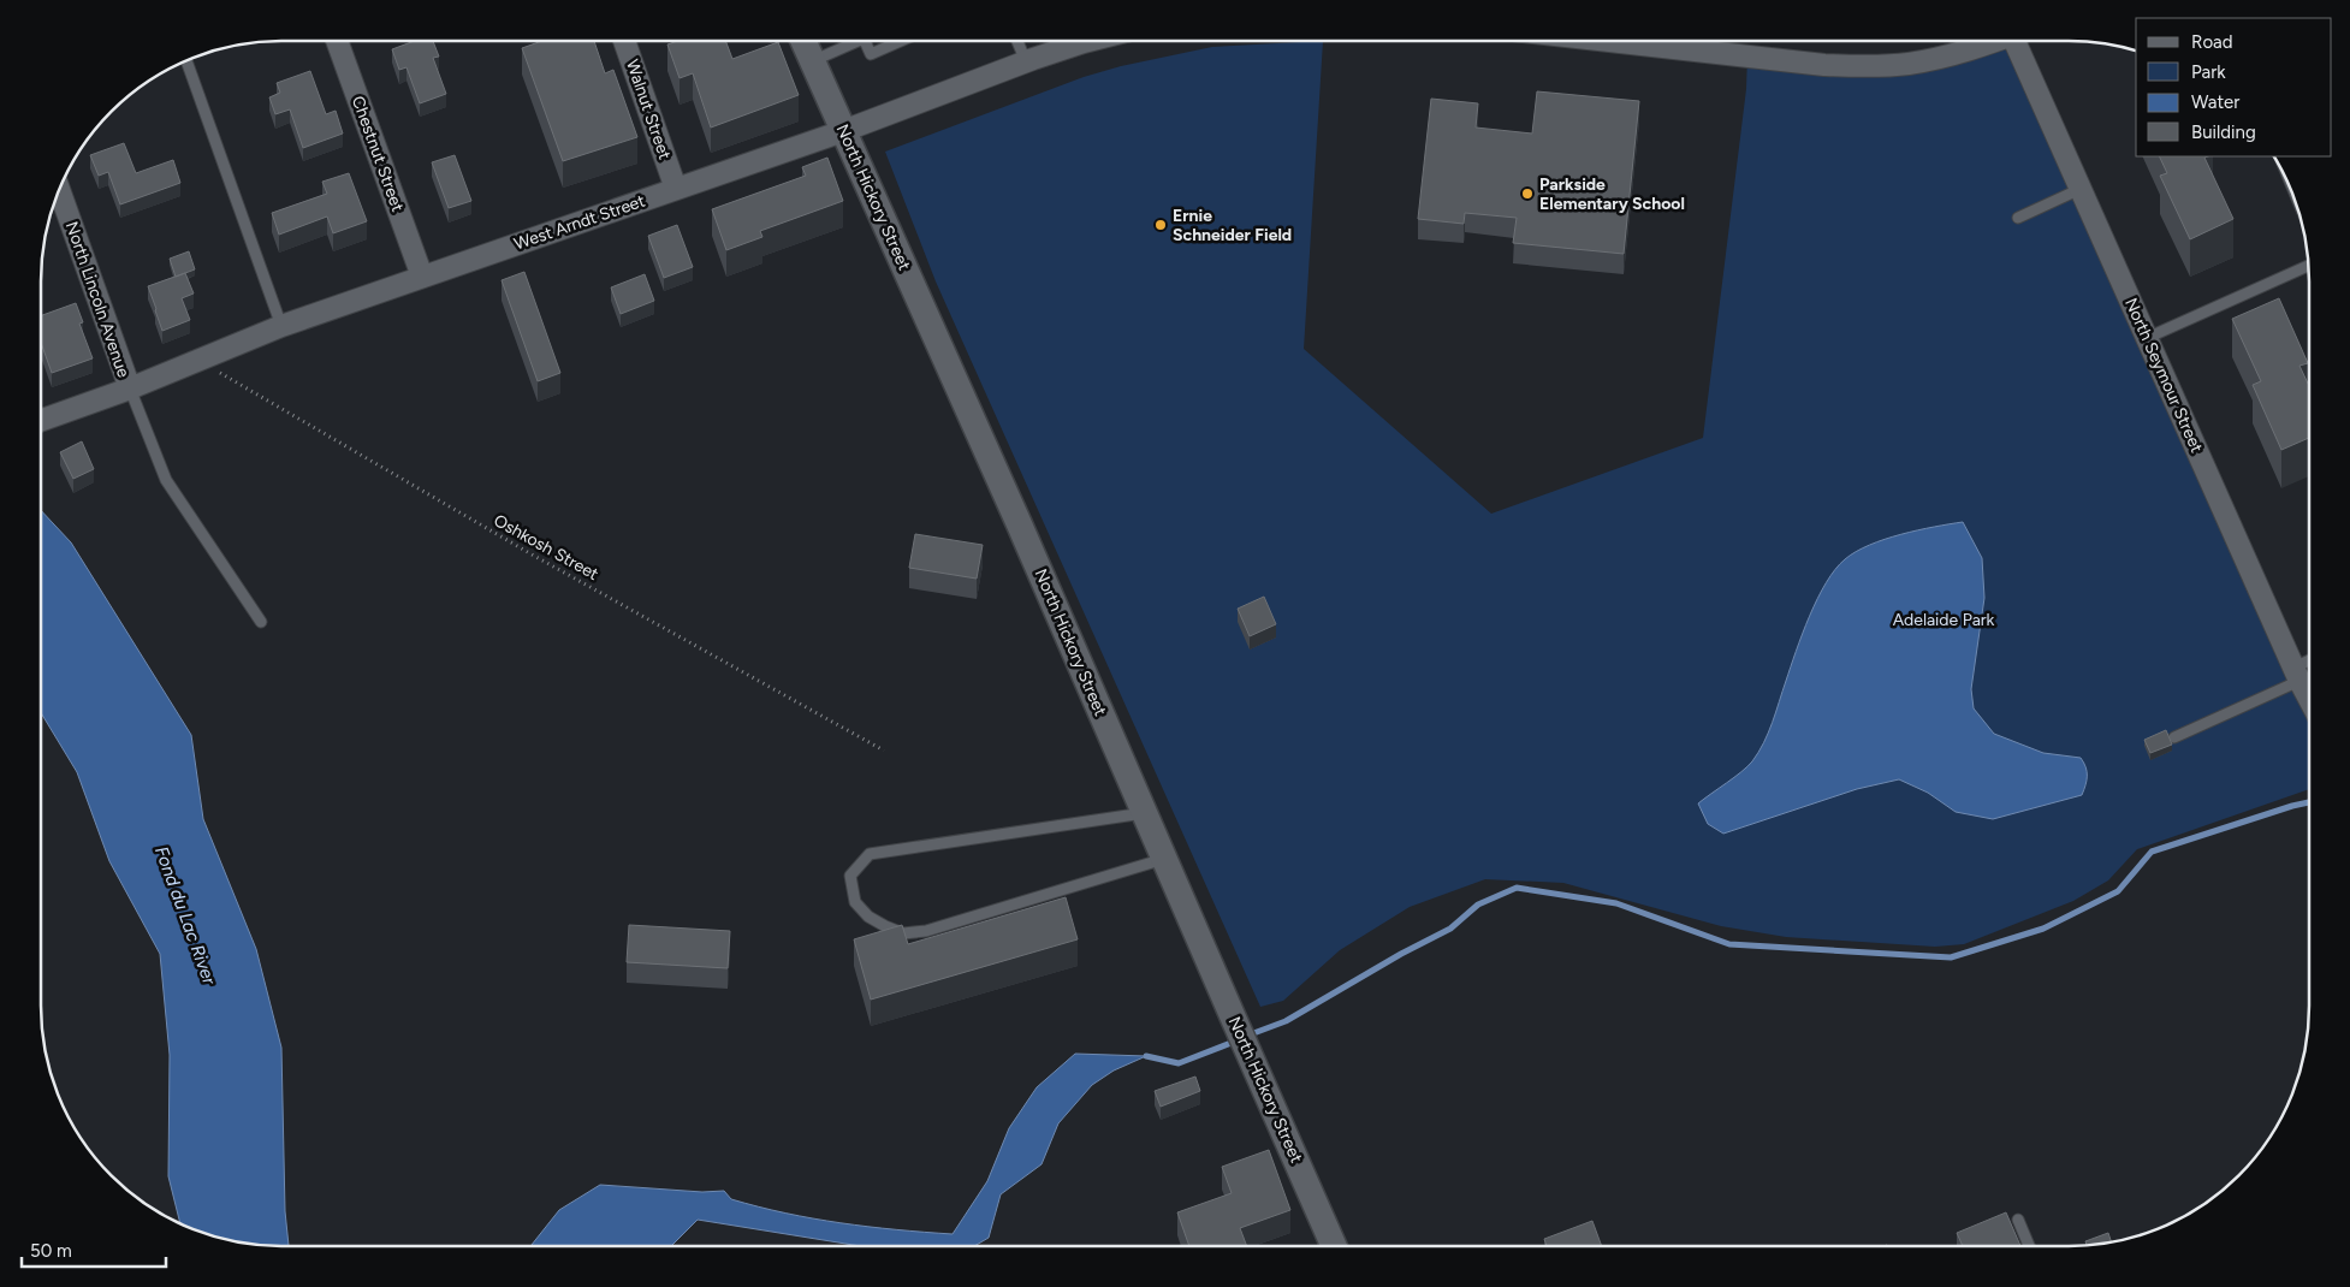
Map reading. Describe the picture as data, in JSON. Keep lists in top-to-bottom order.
{
  "streets": {
    "street": [
      "Walnut Street",
      "Chestnut Street",
      "North Hickory Street",
      "West Arndt Street",
      "North Lincoln Avenue",
      "North Seymour Street"
    ],
    "path": ["Oshkosh Street"]
  },
  "crossings": [
    ["Walnut Street", "West Arndt Street"],
    ["Chestnut Street", "West Arndt Street"],
    ["North Hickory Street", "West Arndt Street"],
    ["West Arndt Street", "North Lincoln Avenue"],
    ["West Arndt Street", "Oshkosh Street"]
  ],
  "water": ["Fond du Lac River"],
  "parks": ["Adelaide Park"],
  "places": ["Parkside Elementary School", "Ernie Schneider Field"],
  "legend": [
    "Road",
    "Park",
    "Water",
    "Building"
  ],
  "scale_bar": "50 m"
}
